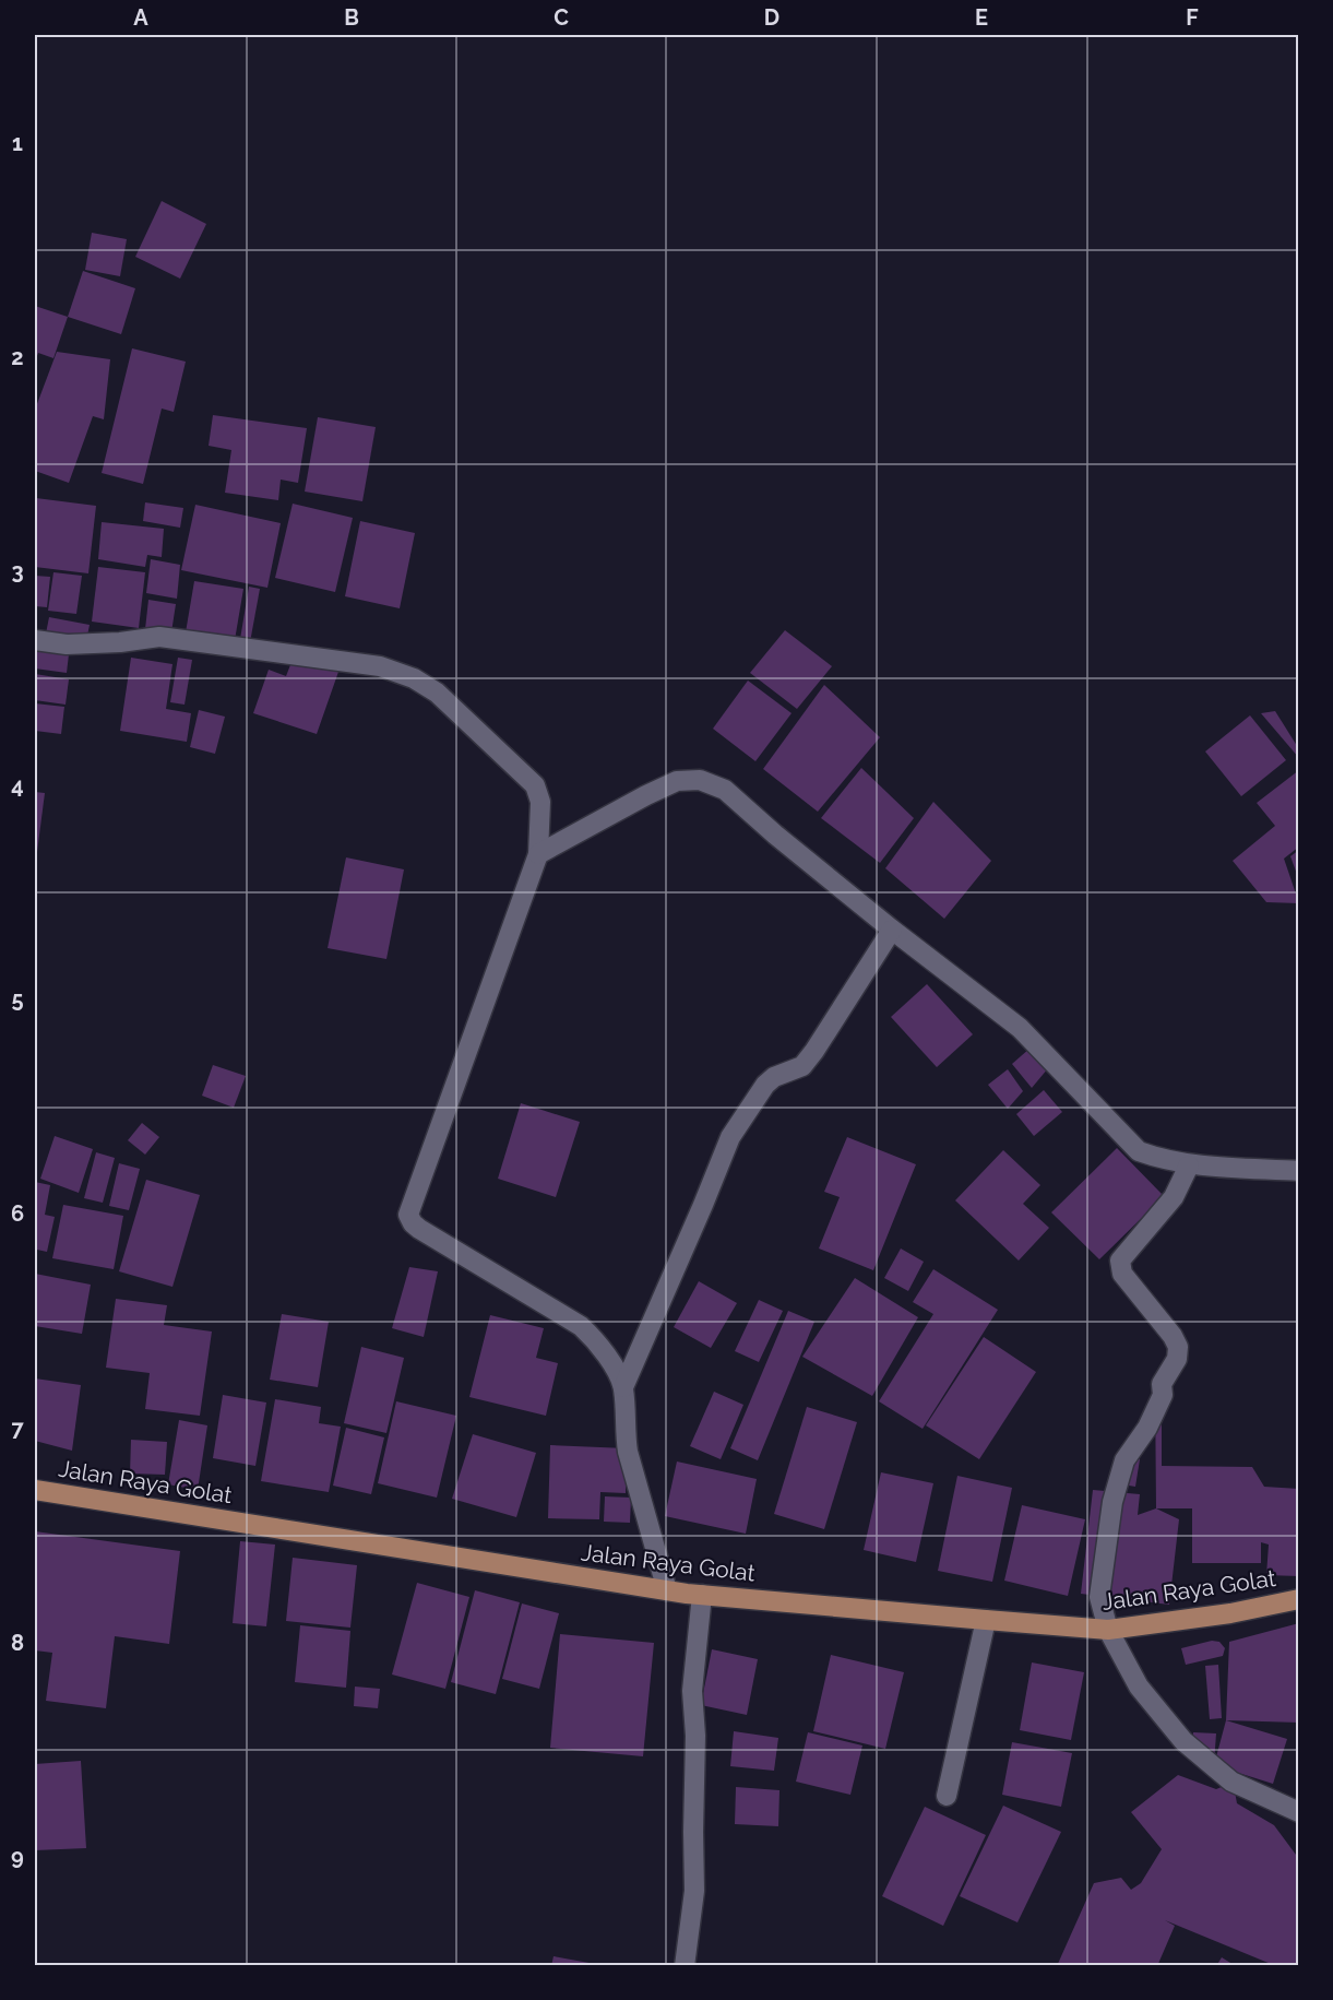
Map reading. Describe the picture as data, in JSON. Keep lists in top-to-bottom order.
{
  "streets": {
    "main road": ["Jalan Raya Golat"]
  },
  "grid": {
    "columns": [
      "A",
      "B",
      "C",
      "D",
      "E",
      "F"
    ],
    "rows": [
      "1",
      "2",
      "3",
      "4",
      "5",
      "6",
      "7",
      "8",
      "9"
    ]
  }
}
